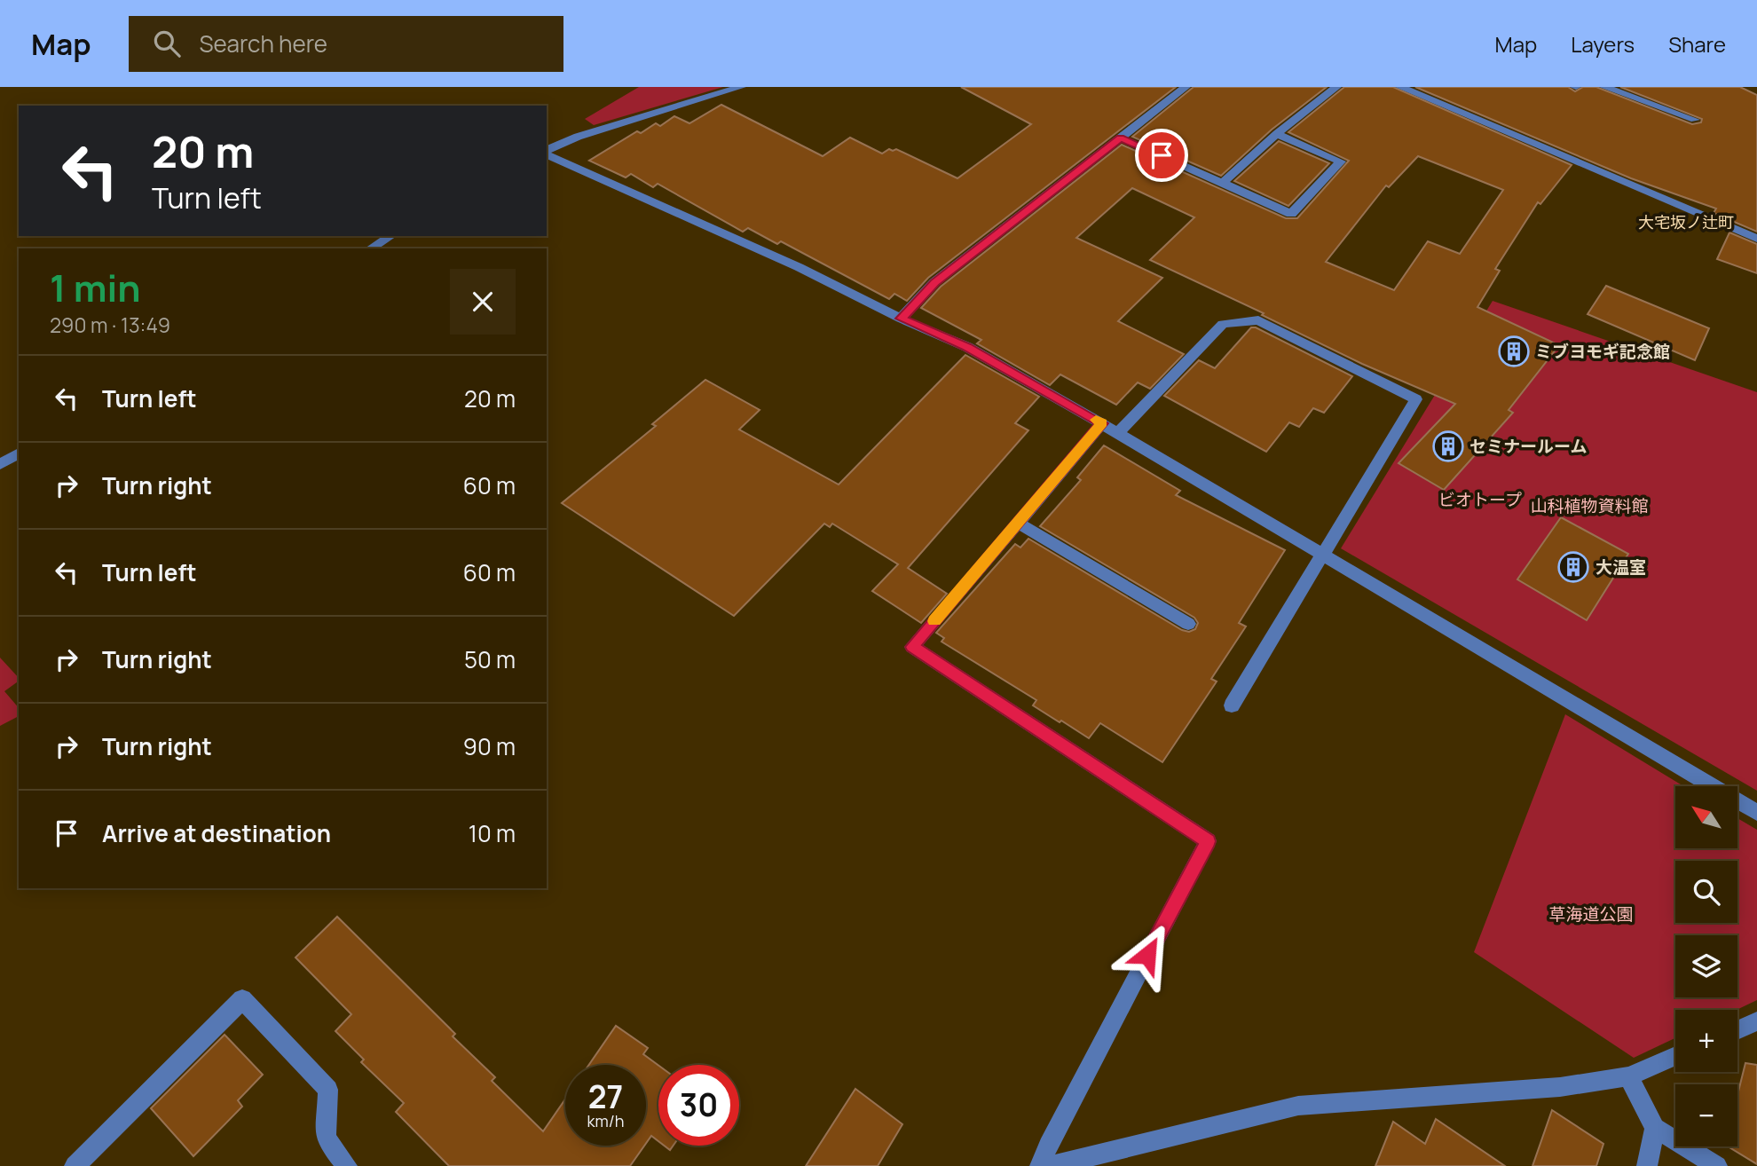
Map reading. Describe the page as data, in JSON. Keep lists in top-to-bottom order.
{
  "districts": ["大宅坂ノ辻町"],
  "parks": ["ビオトープ", "山科植物資料館", "草海道公園"],
  "places": {
    "building": ["ミブヨモギ記念館", "セミナールーム", "大温室"]
  },
  "north": "top left",
  "page": {
    "header": "Map",
    "search": "Search here",
    "nav": ["Map", "Layers", "Share"],
    "turn": ["20 m", "Turn left"],
    "heading": ["1 min", "290 m · 13:49"],
    "list": [
      {
        "name": "Turn left",
        "value": "20 m"
      },
      {
        "name": "Turn right",
        "value": "60 m"
      },
      {
        "name": "Turn left",
        "value": "60 m"
      },
      {
        "name": "Turn right",
        "value": "50 m"
      },
      {
        "name": "Turn right",
        "value": "90 m"
      },
      {
        "name": "Arrive at destination",
        "value": "10 m"
      }
    ],
    "map_buttons": ["+", "−"],
    "speed": "27 km/h",
    "limit": "30"
  }
}
